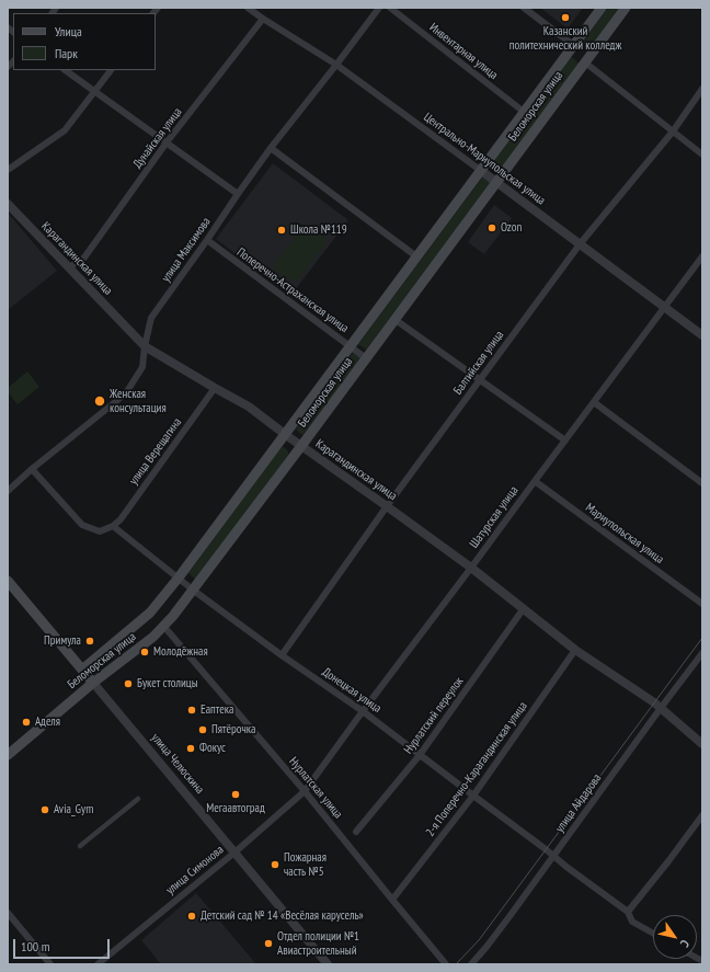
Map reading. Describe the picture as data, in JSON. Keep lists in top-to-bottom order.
{
  "streets": {
    "main road": ["Беломорская улица", "улица Челюскина"],
    "street": [
      "Инвентарная улица",
      "Дунайская улица",
      "Центрально-Мариупольская улица",
      "улица Максимова",
      "Карагандинская улица",
      "Поперечно-Астраханская улица",
      "Балтийская улица",
      "улица Верещагина",
      "Шатурская улица",
      "Мариупольская улица",
      "Донецкая улица",
      "Нурлатский переулок",
      "2-я Поперечно-Карагандинская улица",
      "Нурлатская улица",
      "улица Айдарова",
      "улица Симонова"
    ]
  },
  "crossings": [
    ["Инвентарная улица", "Беломорская улица"],
    ["Беломорская улица", "Центрально-Мариупольская улица"],
    ["Беломорская улица", "Карагандинская улица"],
    ["Беломорская улица", "Поперечно-Астраханская улица"],
    ["Беломорская улица", "Донецкая улица"],
    ["Беломорская улица", "улица Челюскина"],
    ["Беломорская улица", "Нурлатская улица"],
    ["Дунайская улица", "Центрально-Мариупольская улица"],
    ["Дунайская улица", "Карагандинская улица"],
    ["Центрально-Мариупольская улица", "улица Максимова"],
    ["Центрально-Мариупольская улица", "Балтийская улица"],
    ["Центрально-Мариупольская улица", "Шатурская улица"],
    ["улица Максимова", "Карагандинская улица"],
    ["улица Максимова", "Поперечно-Астраханская улица"],
    ["Карагандинская улица", "Балтийская улица"],
    ["Карагандинская улица", "улица Верещагина"],
    ["Карагандинская улица", "Шатурская улица"],
    ["Карагандинская улица", "Нурлатский переулок"],
    ["Карагандинская улица", "2-я Поперечно-Карагандинская улица"],
    ["Карагандинская улица", "улица Айдарова"],
    ["Балтийская улица", "Донецкая улица"],
    ["улица Верещагина", "Донецкая улица"],
    ["Шатурская улица", "Мариупольская улица"],
    ["Шатурская улица", "Донецкая улица"],
    ["Шатурская улица", "Нурлатская улица"],
    ["Шатурская улица", "улица Симонова"],
    ["Донецкая улица", "Нурлатский переулок"],
    ["Донецкая улица", "2-я Поперечно-Карагандинская улица"],
    ["Донецкая улица", "улица Айдарова"],
    ["улица Челюскина", "улица Симонова"],
    ["2-я Поперечно-Карагандинская улица", "Нурлатская улица"],
    ["Нурлатская улица", "улица Симонова"]
  ],
  "places": [
    "Казанский политехнический колледж",
    "Ozon",
    "Школа №119",
    "Женская консультация",
    "Примула",
    "Молодёжная",
    "Букет столицы",
    "Еаптека",
    "Аделя",
    "Пятёрочка",
    "Фокус",
    "Мегаавтоград",
    "Avia_Gym",
    "Пожарная часть №5",
    "Детский сад № 14 «Весёлая карусель»",
    "Отдел полиции №1 Авиастроительный"
  ],
  "legend": ["Улица", "Парк"],
  "scale_bar": "100 m",
  "north": "bottom right"
}
